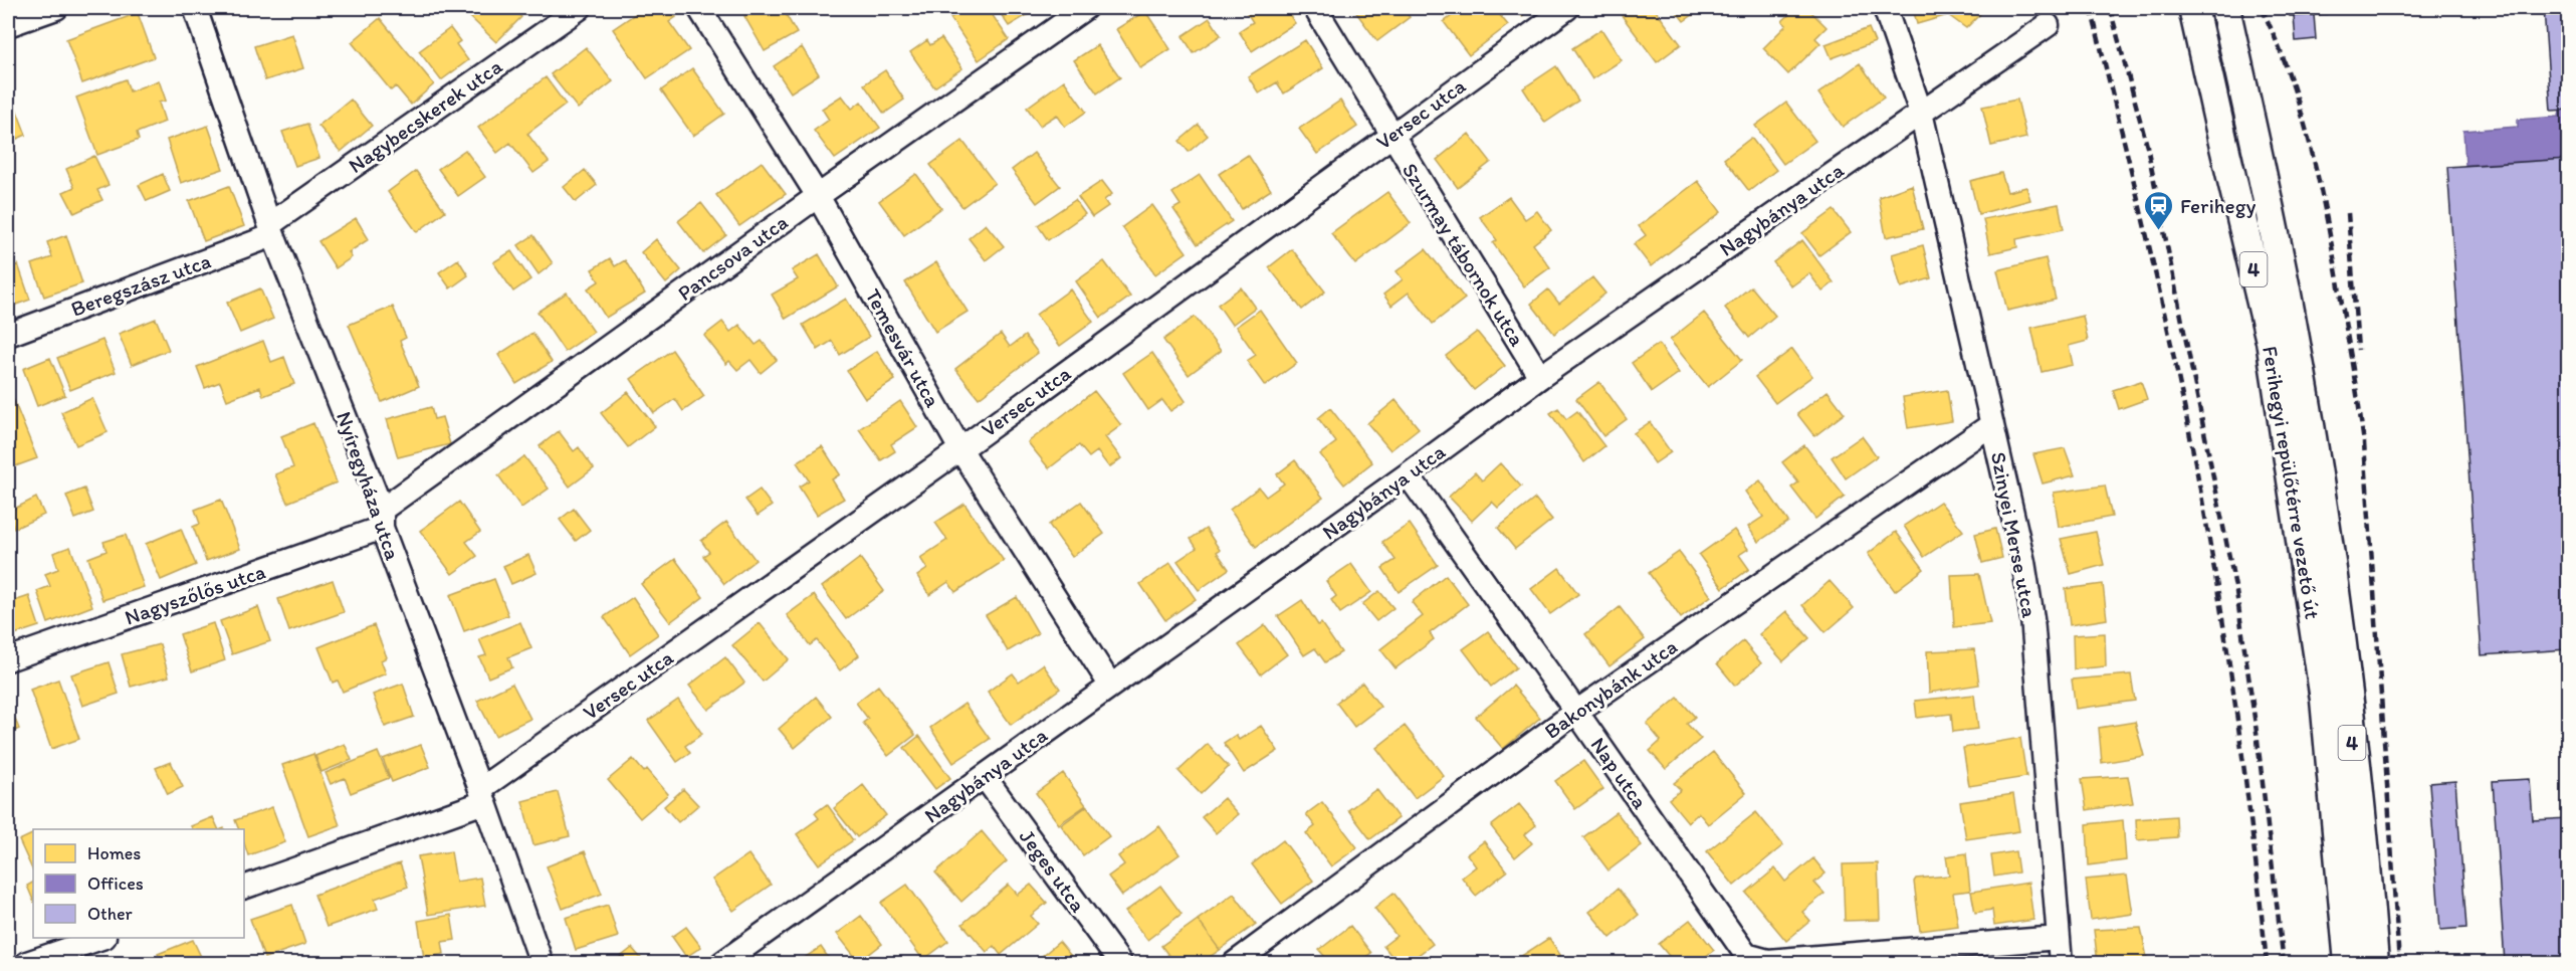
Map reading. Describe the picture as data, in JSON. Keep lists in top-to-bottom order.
{
  "streets": {
    "main road": ["4", "Ferihegyi repülőtérre vezető út"],
    "street": [
      "Versec utca",
      "Nagybecskerek utca",
      "Nagybánya utca",
      "Szurmay tábornok utca",
      "Pancsova utca",
      "Beregszász utca",
      "Temesvár utca",
      "Nyíregyháza utca",
      "Szinyei Merse utca",
      "Nagyszőlős utca",
      "Bakonybánk utca",
      "Nap utca",
      "Jeges utca"
    ]
  },
  "crossings": [
    ["Versec utca", "Szurmay tábornok utca"],
    ["Versec utca", "Temesvár utca"],
    ["Versec utca", "Nyíregyháza utca"],
    ["Nagybecskerek utca", "Beregszász utca"],
    ["Nagybecskerek utca", "Nyíregyháza utca"],
    ["Nagybánya utca", "Szurmay tábornok utca"],
    ["Nagybánya utca", "Temesvár utca"],
    ["Nagybánya utca", "Szinyei Merse utca"],
    ["Nagybánya utca", "Nap utca"],
    ["Nagybánya utca", "Jeges utca"],
    ["Pancsova utca", "Temesvár utca"],
    ["Pancsova utca", "Nyíregyháza utca"],
    ["Pancsova utca", "Nagyszőlős utca"],
    ["Beregszász utca", "Nyíregyháza utca"],
    ["Nyíregyháza utca", "Nagyszőlős utca"],
    ["Szinyei Merse utca", "Bakonybánk utca"],
    ["Bakonybánk utca", "Nap utca"]
  ],
  "places": {
    "station": ["Ferihegy"]
  },
  "legend": ["Homes", "Offices", "Other"]
}
